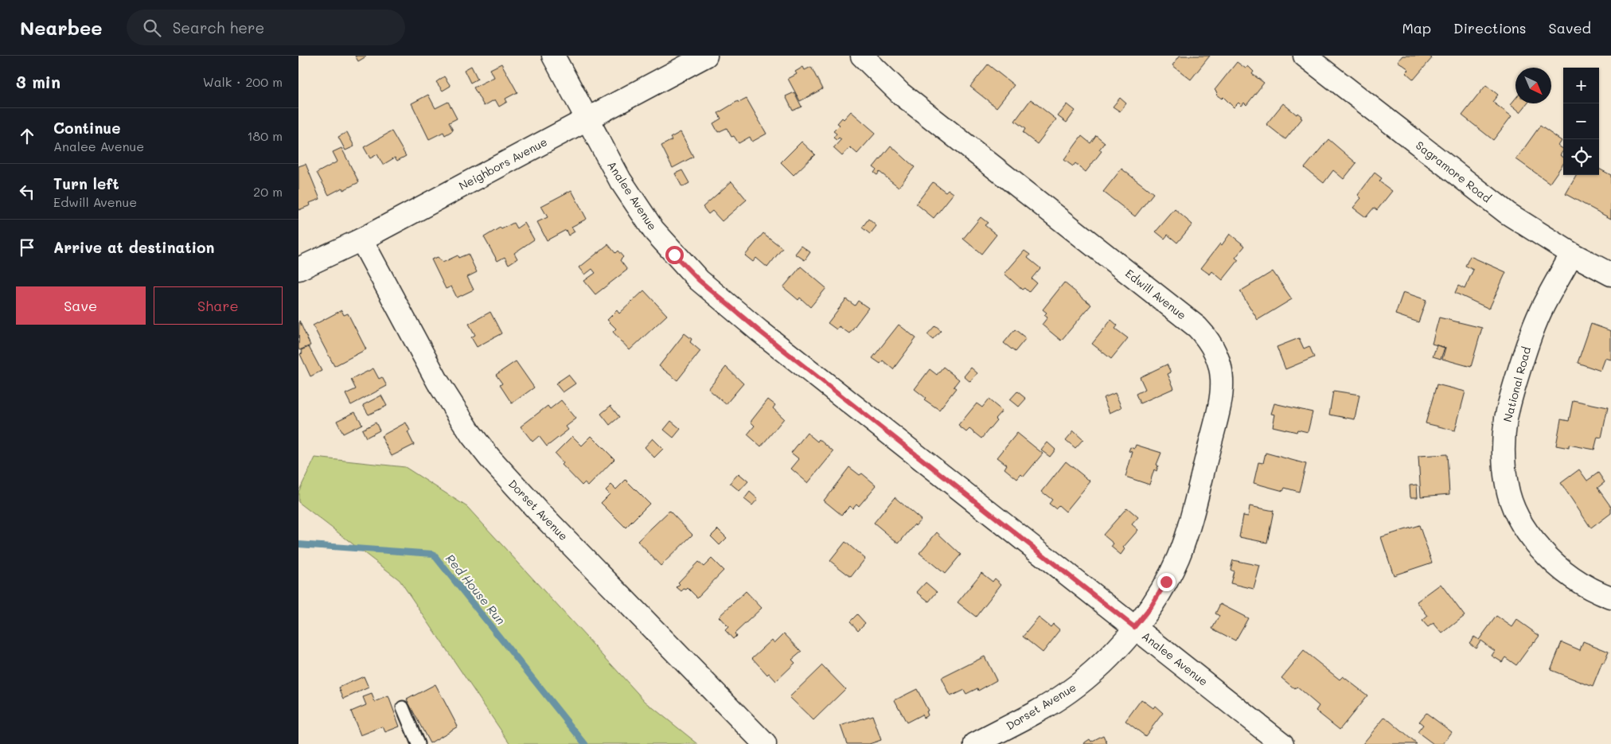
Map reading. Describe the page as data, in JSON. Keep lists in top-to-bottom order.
{
  "streets": {
    "street": [
      "Neighbors Avenue",
      "Sagramore Road",
      "Analee Avenue",
      "Edwill Avenue",
      "National Road",
      "Dorset Avenue"
    ]
  },
  "crossings": [
    ["Neighbors Avenue", "Analee Avenue"],
    ["Neighbors Avenue", "Dorset Avenue"],
    ["Sagramore Road", "National Road"],
    ["Analee Avenue", "Edwill Avenue"],
    ["Analee Avenue", "Dorset Avenue"],
    ["Edwill Avenue", "Dorset Avenue"]
  ],
  "water": ["Red House Run"],
  "north": "bottom right",
  "page": {
    "header": "Nearbee",
    "search": "Search here",
    "nav": ["Map", "Directions", "Saved"],
    "heading": ["3 min", "Walk · 200 m"],
    "map_buttons": ["+", "−"],
    "list": [
      ["Continue", "Analee Avenue", "180 m"],
      ["Turn left", "Edwill Avenue", "20 m"],
      "Arrive at destination"
    ],
    "buttons": ["Save", "Share"]
  }
}
